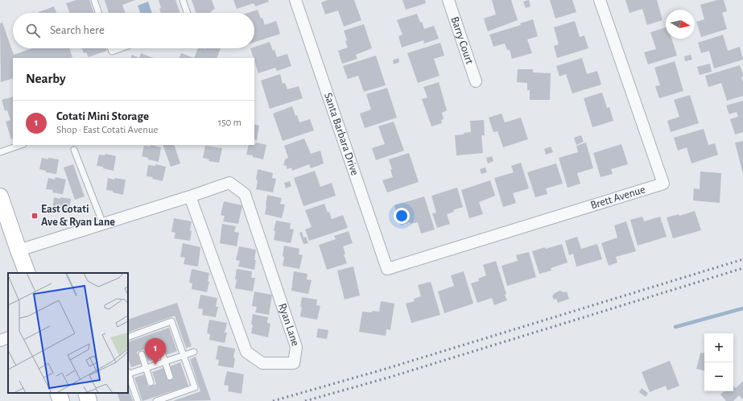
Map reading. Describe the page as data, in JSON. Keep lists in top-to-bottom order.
{
  "streets": {
    "street": [
      "Barry Court",
      "Santa Barbara Drive",
      "Brett Avenue",
      "Ryan Lane"
    ]
  },
  "crossings": [
    ["Santa Barbara Drive", "Brett Avenue"]
  ],
  "places": {
    "transit": ["East Cotati Ave & Ryan Lane"]
  },
  "north": "right",
  "page": {
    "search": "Search here",
    "heading": "Nearby",
    "list": [
      {
        "mark": "1",
        "name": "Cotati Mini Storage",
        "note": "Shop · East Cotati Avenue",
        "value": "150 m"
      }
    ],
    "map_buttons": ["+", "−"],
    "pins": "1"
  }
}
